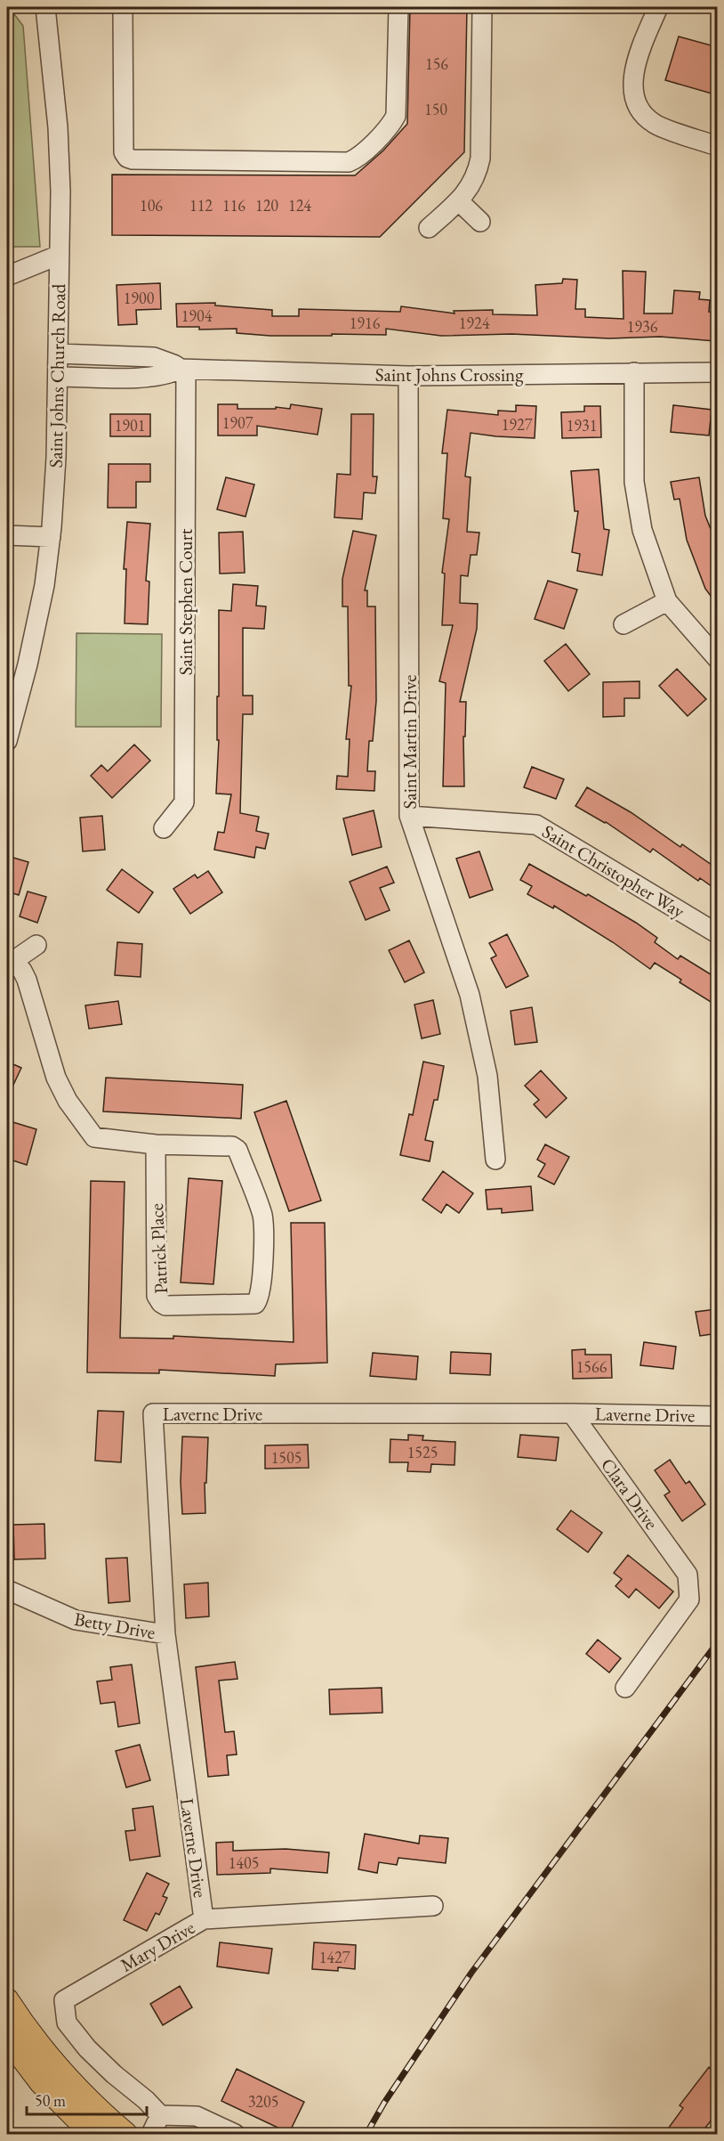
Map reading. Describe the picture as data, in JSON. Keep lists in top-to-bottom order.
{
  "streets": {
    "street": [
      "Saint Johns Crossing",
      "Saint Johns Church Road",
      "Saint Stephen Court",
      "Saint Martin Drive",
      "Saint Christopher Way",
      "Patrick Place",
      "Laverne Drive",
      "Clara Drive",
      "Betty Drive",
      "Mary Drive"
    ]
  },
  "crossings": [
    ["Saint Johns Crossing", "Saint Johns Church Road"],
    ["Saint Johns Crossing", "Saint Stephen Court"],
    ["Saint Johns Crossing", "Saint Martin Drive"],
    ["Saint Martin Drive", "Saint Christopher Way"],
    ["Laverne Drive", "Clara Drive"],
    ["Laverne Drive", "Betty Drive"],
    ["Laverne Drive", "Mary Drive"]
  ],
  "house_numbers": [
    "156",
    "150",
    "106",
    "112",
    "116",
    "120",
    "124",
    "1900",
    "1904",
    "1916",
    "1924",
    "1936",
    "1907",
    "1927",
    "1901",
    "1931",
    "1566",
    "1525",
    "1505",
    "1405",
    "1427",
    "3205"
  ],
  "scale_bar": "50 m"
}
